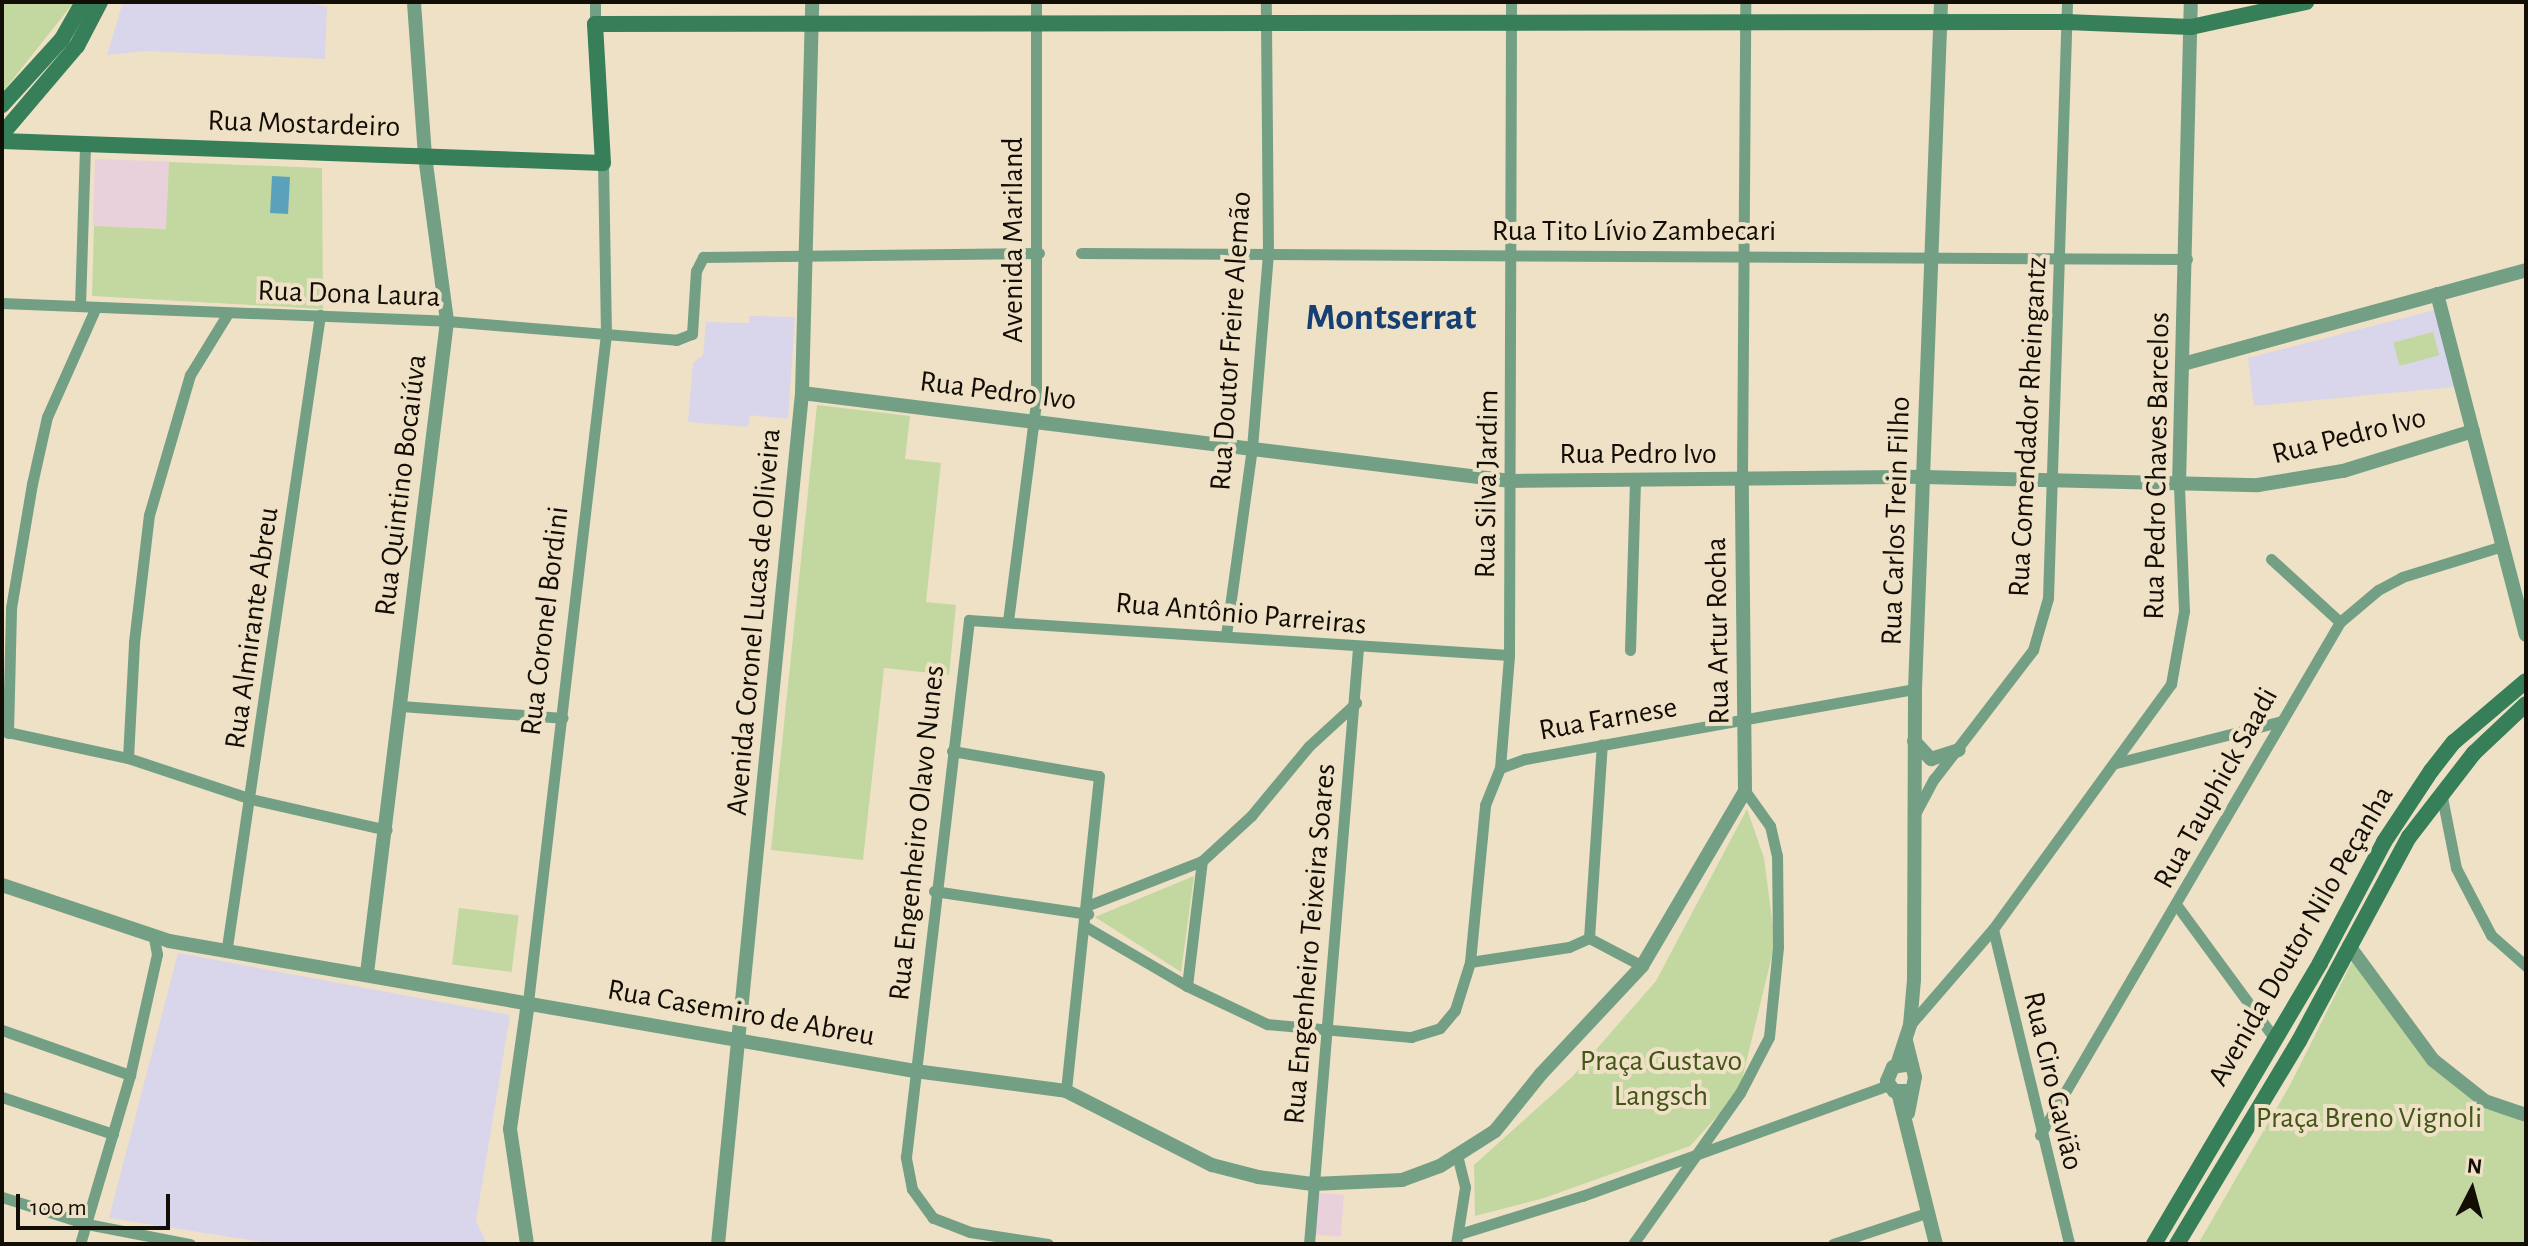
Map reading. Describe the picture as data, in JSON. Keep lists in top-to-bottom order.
{
  "streets": {
    "main road": ["Rua Mostardeiro", "Rua Coronel Bordini", "Avenida Doutor Nilo Peçanha"],
    "street": [
      "Rua Tito Lívio Zambecari",
      "Avenida Mariland",
      "Rua Dona Laura",
      "Rua Doutor Freire Alemão",
      "Rua Pedro Ivo",
      "Rua Comendador Rheingantz",
      "Rua Pedro Chaves Barcelos",
      "Rua Silva Jardim",
      "Rua Quintino Bocaiúva",
      "Rua Carlos Trein Filho",
      "Rua Antônio Parreiras",
      "Avenida Coronel Lucas de Oliveira",
      "Rua Almirante Abreu",
      "Rua Artur Rocha",
      "Rua Farnese",
      "Rua Tauphick Saadi",
      "Rua Engenheiro Olavo Nunes",
      "Rua Engenheiro Teixeira Soares",
      "Rua Casemiro de Abreu",
      "Rua Ciro Gavião"
    ]
  },
  "crossings": [
    ["Rua Mostardeiro", "Rua Quintino Bocaiúva"],
    ["Rua Mostardeiro", "Rua Coronel Bordini"],
    ["Rua Tito Lívio Zambecari", "Rua Doutor Freire Alemão"],
    ["Rua Tito Lívio Zambecari", "Rua Comendador Rheingantz"],
    ["Rua Tito Lívio Zambecari", "Rua Pedro Chaves Barcelos"],
    ["Rua Tito Lívio Zambecari", "Rua Silva Jardim"],
    ["Rua Tito Lívio Zambecari", "Rua Carlos Trein Filho"],
    ["Rua Tito Lívio Zambecari", "Rua Artur Rocha"],
    ["Avenida Mariland", "Rua Pedro Ivo"],
    ["Avenida Mariland", "Rua Antônio Parreiras"],
    ["Rua Dona Laura", "Rua Quintino Bocaiúva"],
    ["Rua Dona Laura", "Rua Coronel Bordini"],
    ["Rua Dona Laura", "Avenida Coronel Lucas de Oliveira"],
    ["Rua Dona Laura", "Rua Almirante Abreu"],
    ["Rua Doutor Freire Alemão", "Rua Pedro Ivo"],
    ["Rua Doutor Freire Alemão", "Rua Antônio Parreiras"],
    ["Rua Pedro Ivo", "Rua Comendador Rheingantz"],
    ["Rua Pedro Ivo", "Rua Pedro Chaves Barcelos"],
    ["Rua Pedro Ivo", "Rua Silva Jardim"],
    ["Rua Pedro Ivo", "Rua Carlos Trein Filho"],
    ["Rua Pedro Ivo", "Avenida Coronel Lucas de Oliveira"],
    ["Rua Pedro Ivo", "Rua Artur Rocha"],
    ["Rua Comendador Rheingantz", "Rua Carlos Trein Filho"],
    ["Rua Pedro Chaves Barcelos", "Rua Carlos Trein Filho"],
    ["Rua Pedro Chaves Barcelos", "Rua Ciro Gavião"],
    ["Rua Silva Jardim", "Rua Antônio Parreiras"],
    ["Rua Silva Jardim", "Rua Farnese"],
    ["Rua Silva Jardim", "Rua Engenheiro Teixeira Soares"],
    ["Rua Quintino Bocaiúva", "Rua Casemiro de Abreu"],
    ["Rua Carlos Trein Filho", "Rua Farnese"],
    ["Rua Antônio Parreiras", "Rua Engenheiro Olavo Nunes"],
    ["Rua Antônio Parreiras", "Rua Engenheiro Teixeira Soares"],
    ["Rua Coronel Bordini", "Rua Casemiro de Abreu"],
    ["Avenida Coronel Lucas de Oliveira", "Rua Casemiro de Abreu"],
    ["Rua Almirante Abreu", "Rua Casemiro de Abreu"],
    ["Rua Artur Rocha", "Rua Farnese"],
    ["Rua Tauphick Saadi", "Rua Ciro Gavião"],
    ["Rua Engenheiro Olavo Nunes", "Rua Casemiro de Abreu"],
    ["Rua Engenheiro Teixeira Soares", "Rua Casemiro de Abreu"]
  ],
  "districts": ["Montserrat"],
  "parks": ["Praça Gustavo Langsch", "Praça Breno Vignoli"],
  "scale_bar": "100 m",
  "north": "top"
}
